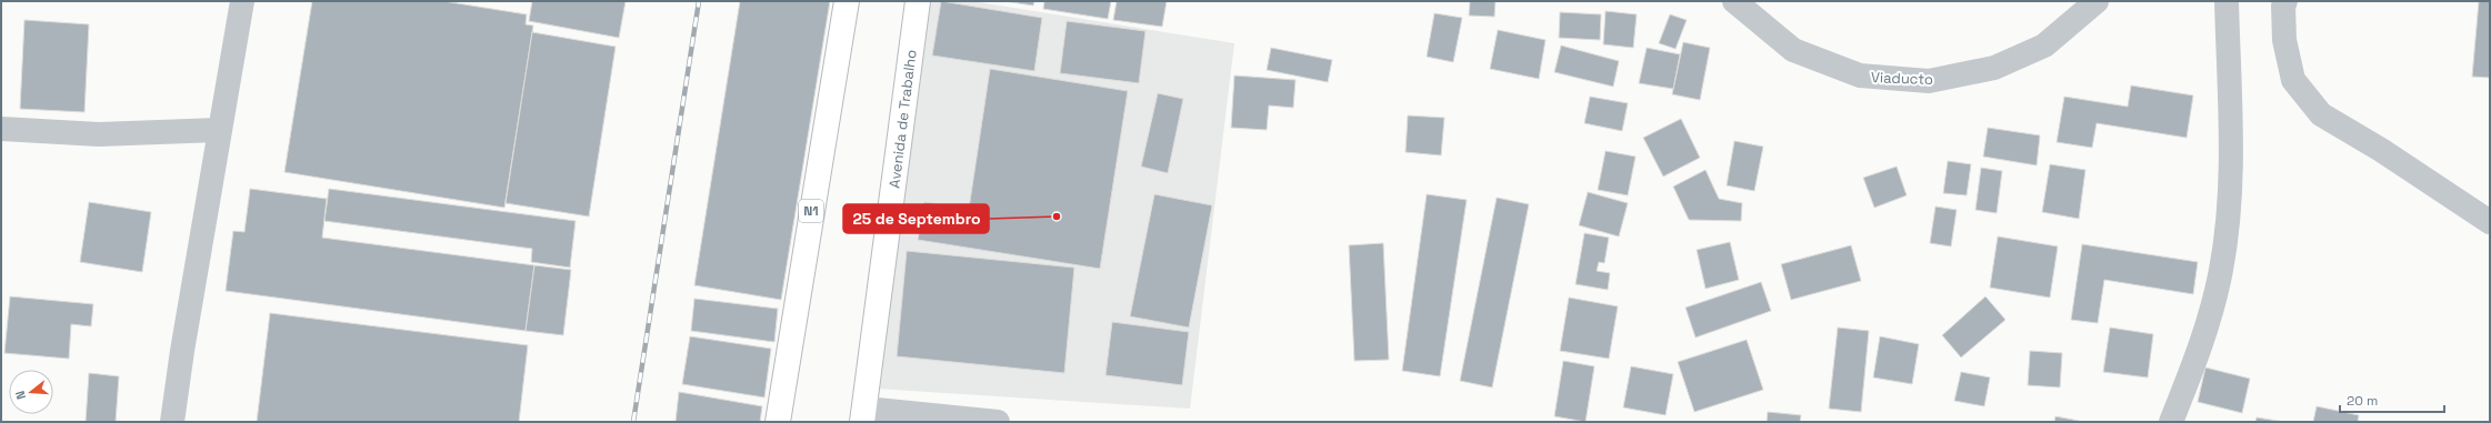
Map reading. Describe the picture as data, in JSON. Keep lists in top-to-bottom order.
{
  "streets": {
    "highway": ["Avenida de Trabalho", "N1"],
    "street": ["Viaducto"]
  },
  "places": ["25 de Septembro"],
  "scale_bar": "20 m",
  "north": "left"
}
